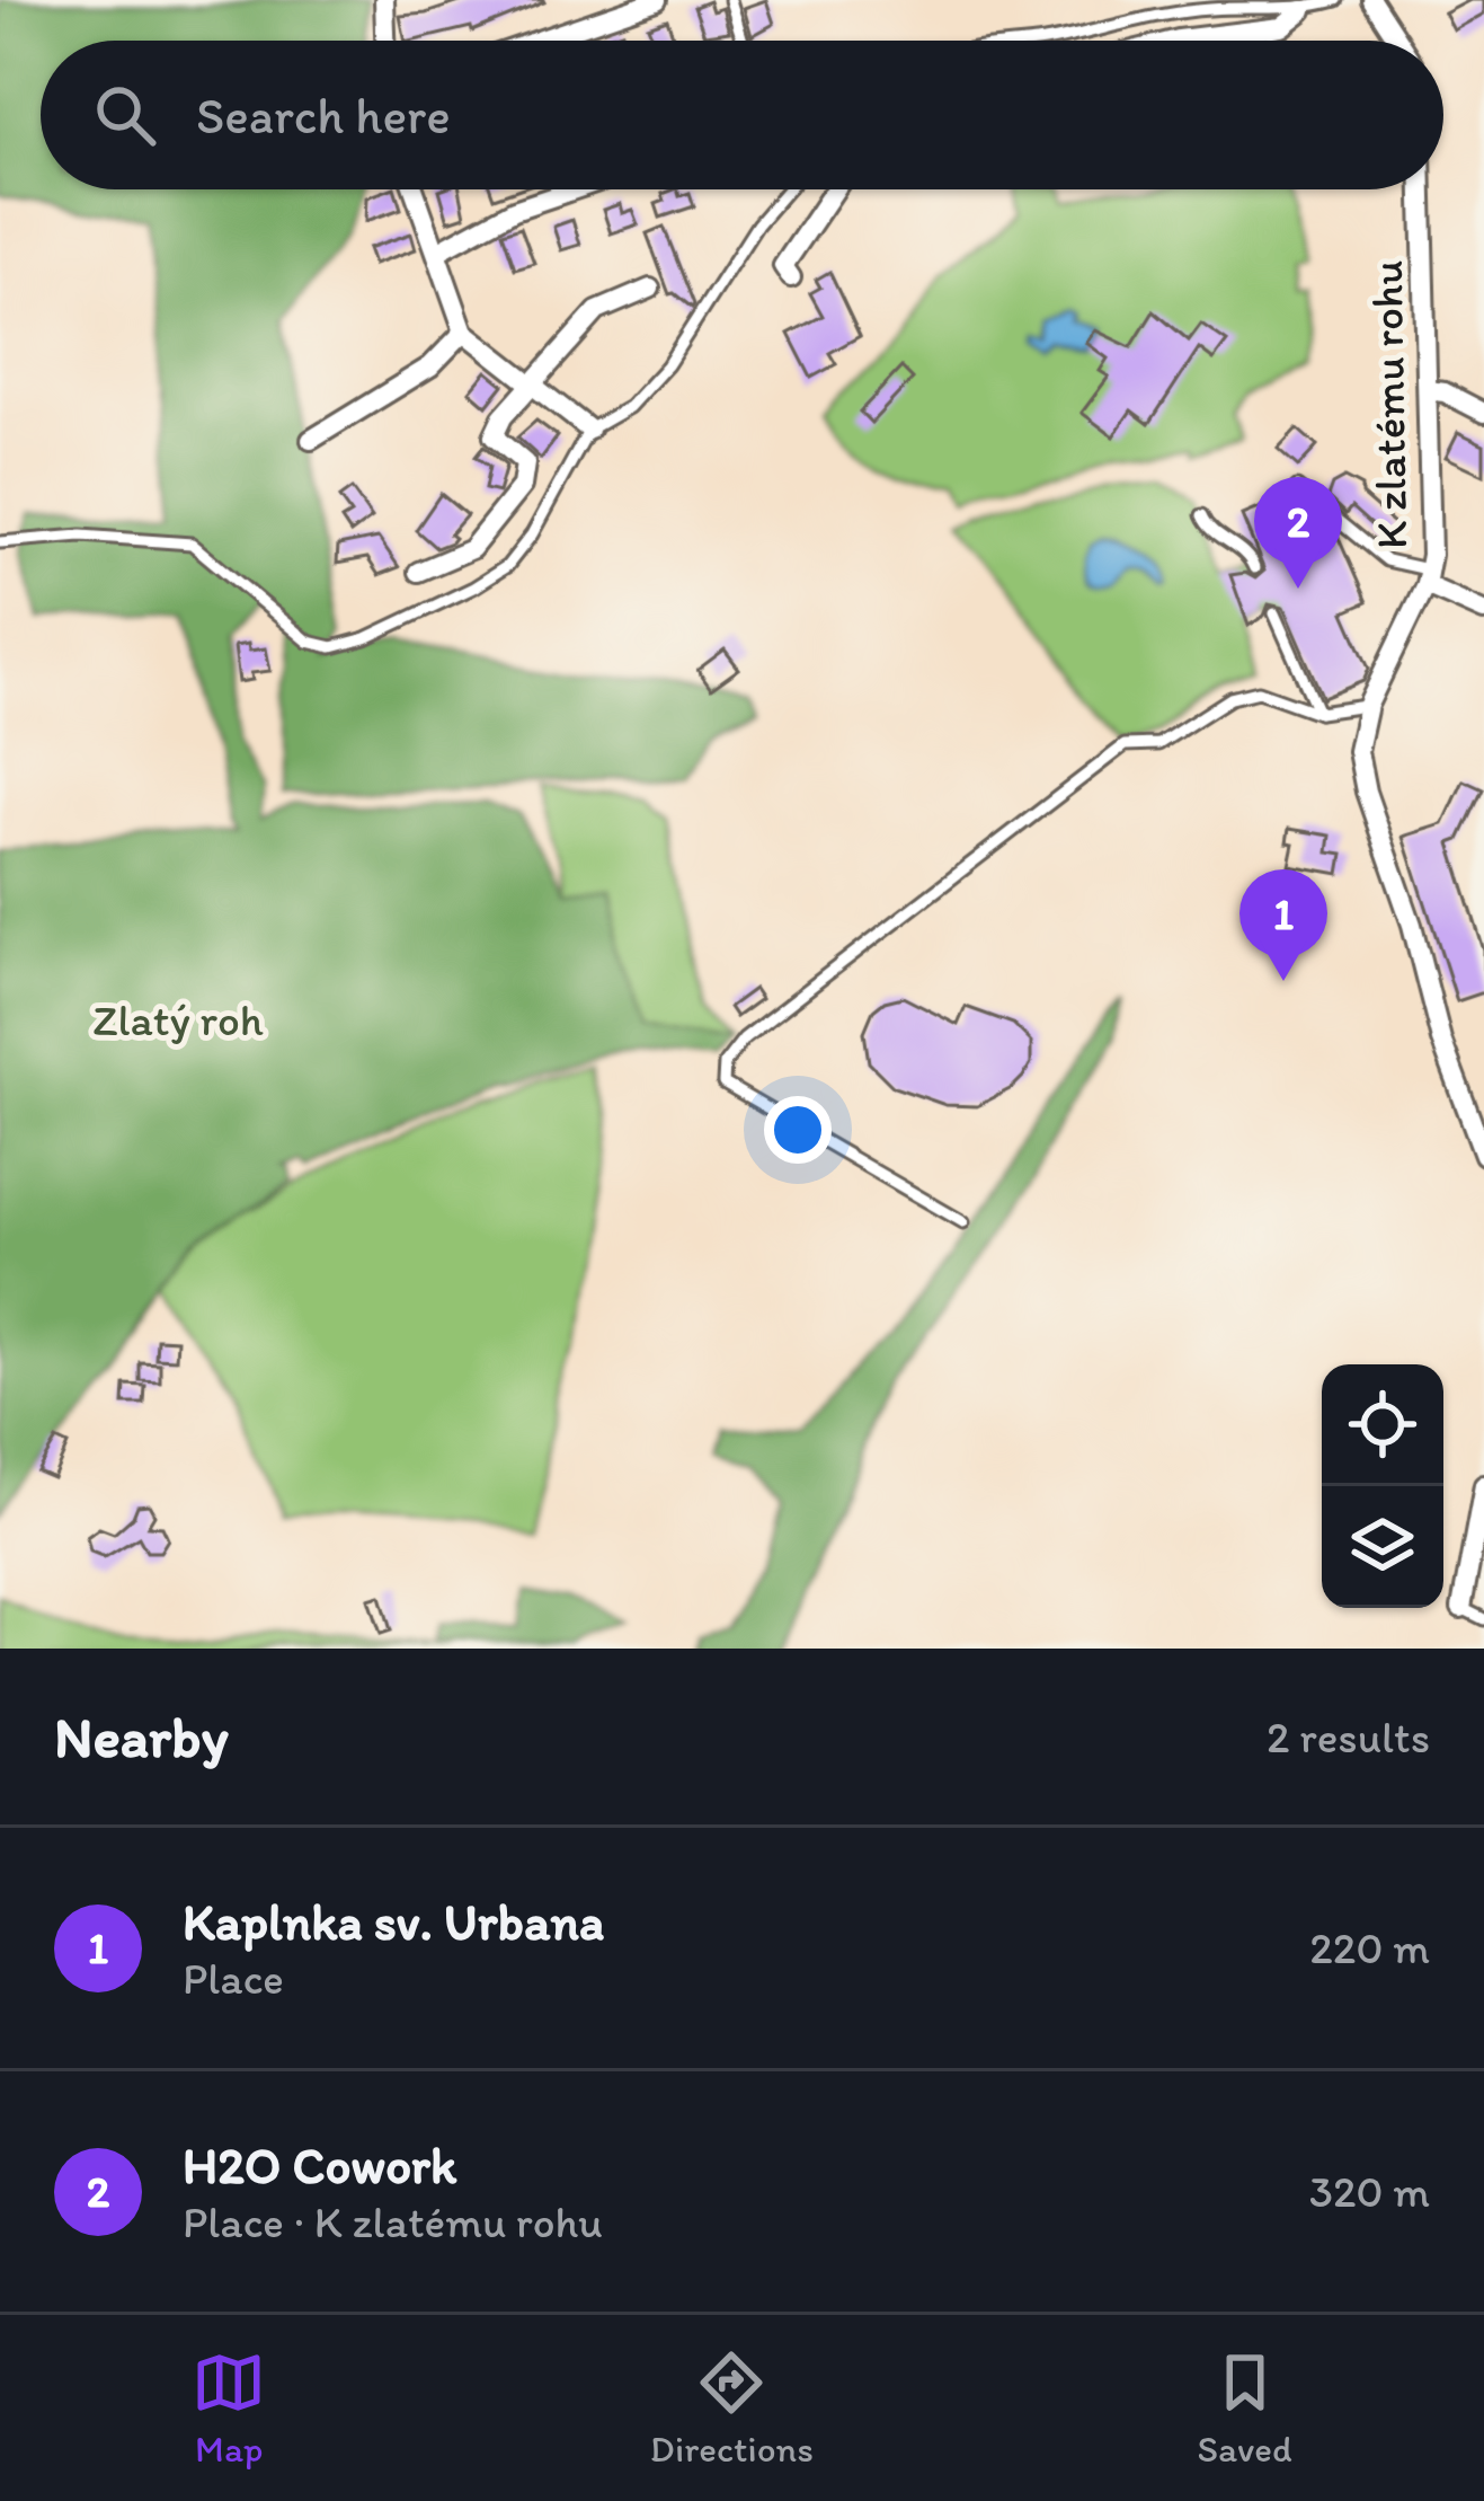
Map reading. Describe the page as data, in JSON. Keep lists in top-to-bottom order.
{
  "streets": {
    "street": ["K zlatému rohu"]
  },
  "parks": ["Zlatý roh"],
  "page": {
    "search": "Search here",
    "pins": ["2", "1"],
    "heading": ["Nearby", "2 results"],
    "list": [
      {
        "mark": "1",
        "name": "Kaplnka sv. Urbana",
        "note": "Place",
        "value": "220 m"
      },
      {
        "mark": "2",
        "name": "H2O Cowork",
        "note": "Place · K zlatému rohu",
        "value": "320 m"
      }
    ],
    "nav": ["Map", "Directions", "Saved"]
  }
}
